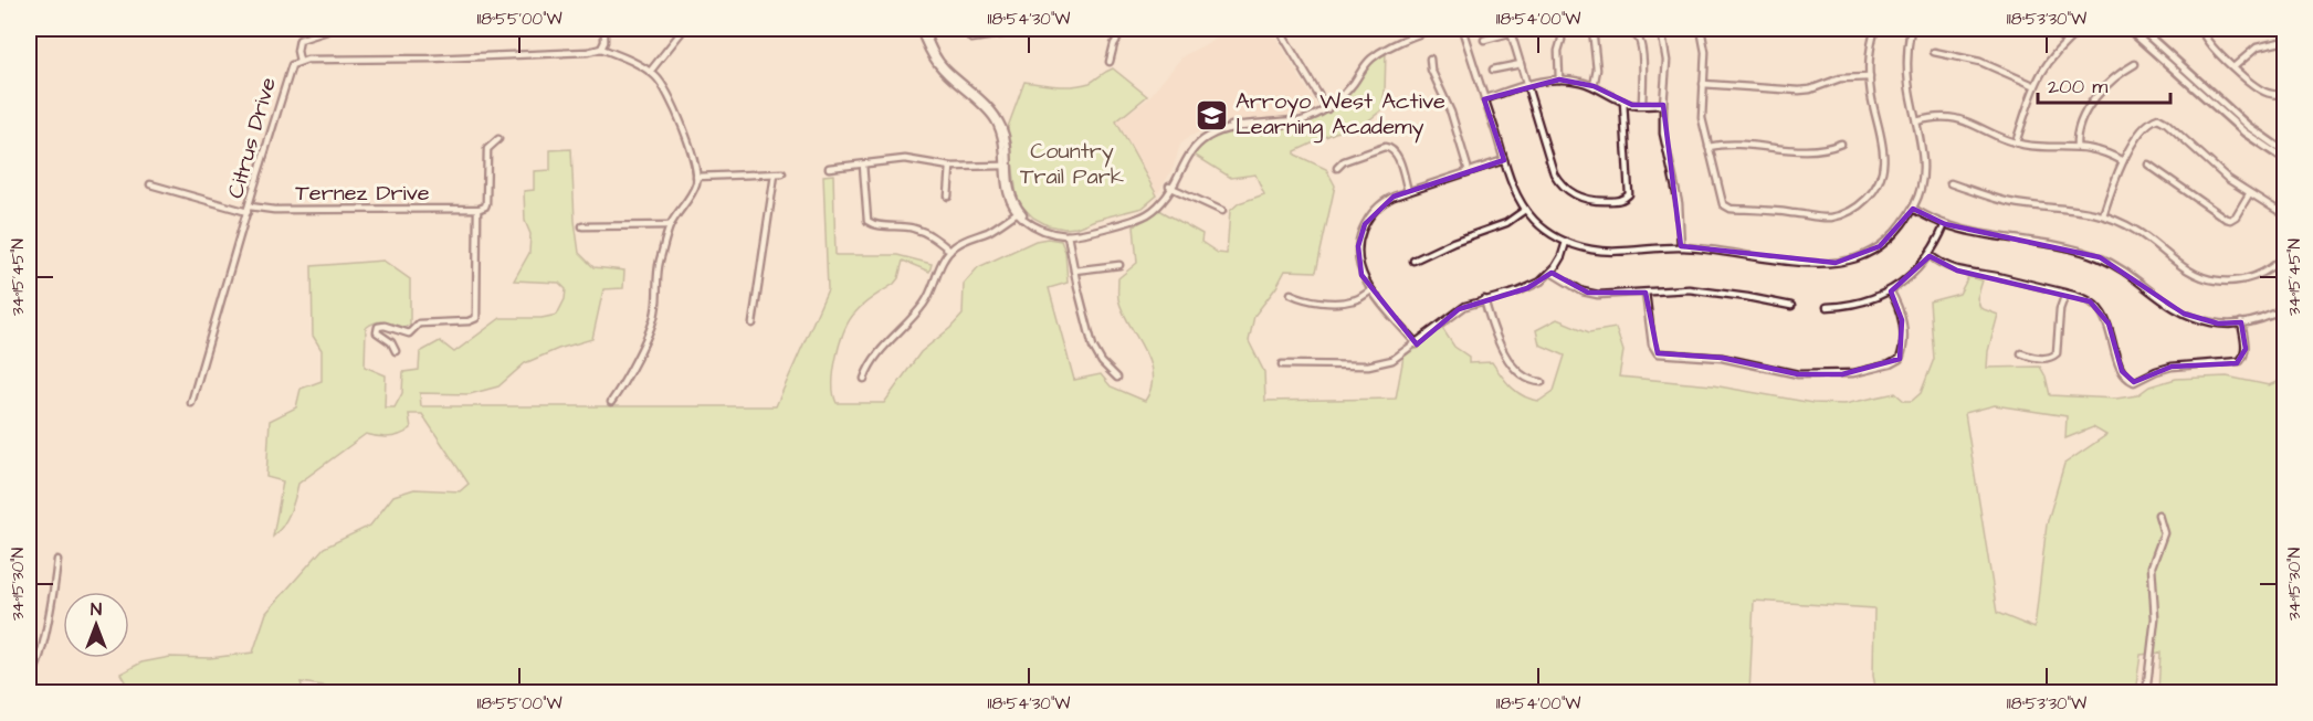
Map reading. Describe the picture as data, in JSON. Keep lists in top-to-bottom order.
{
  "streets": {
    "street": ["Citrus Drive", "Ternez Drive"]
  },
  "crossings": [
    ["Citrus Drive", "Ternez Drive"]
  ],
  "parks": ["Country Trail Park"],
  "places": {
    "school or university": ["Arroyo West Active Learning Academy"]
  },
  "scale_bar": "200 m",
  "north": "top",
  "coordinates": [
    "118°55'00\"W",
    "118°54'30\"W",
    "118°54'00\"W",
    "118°53'30\"W",
    "34°15'45\"N",
    "34°15'30\"N"
  ]
}
